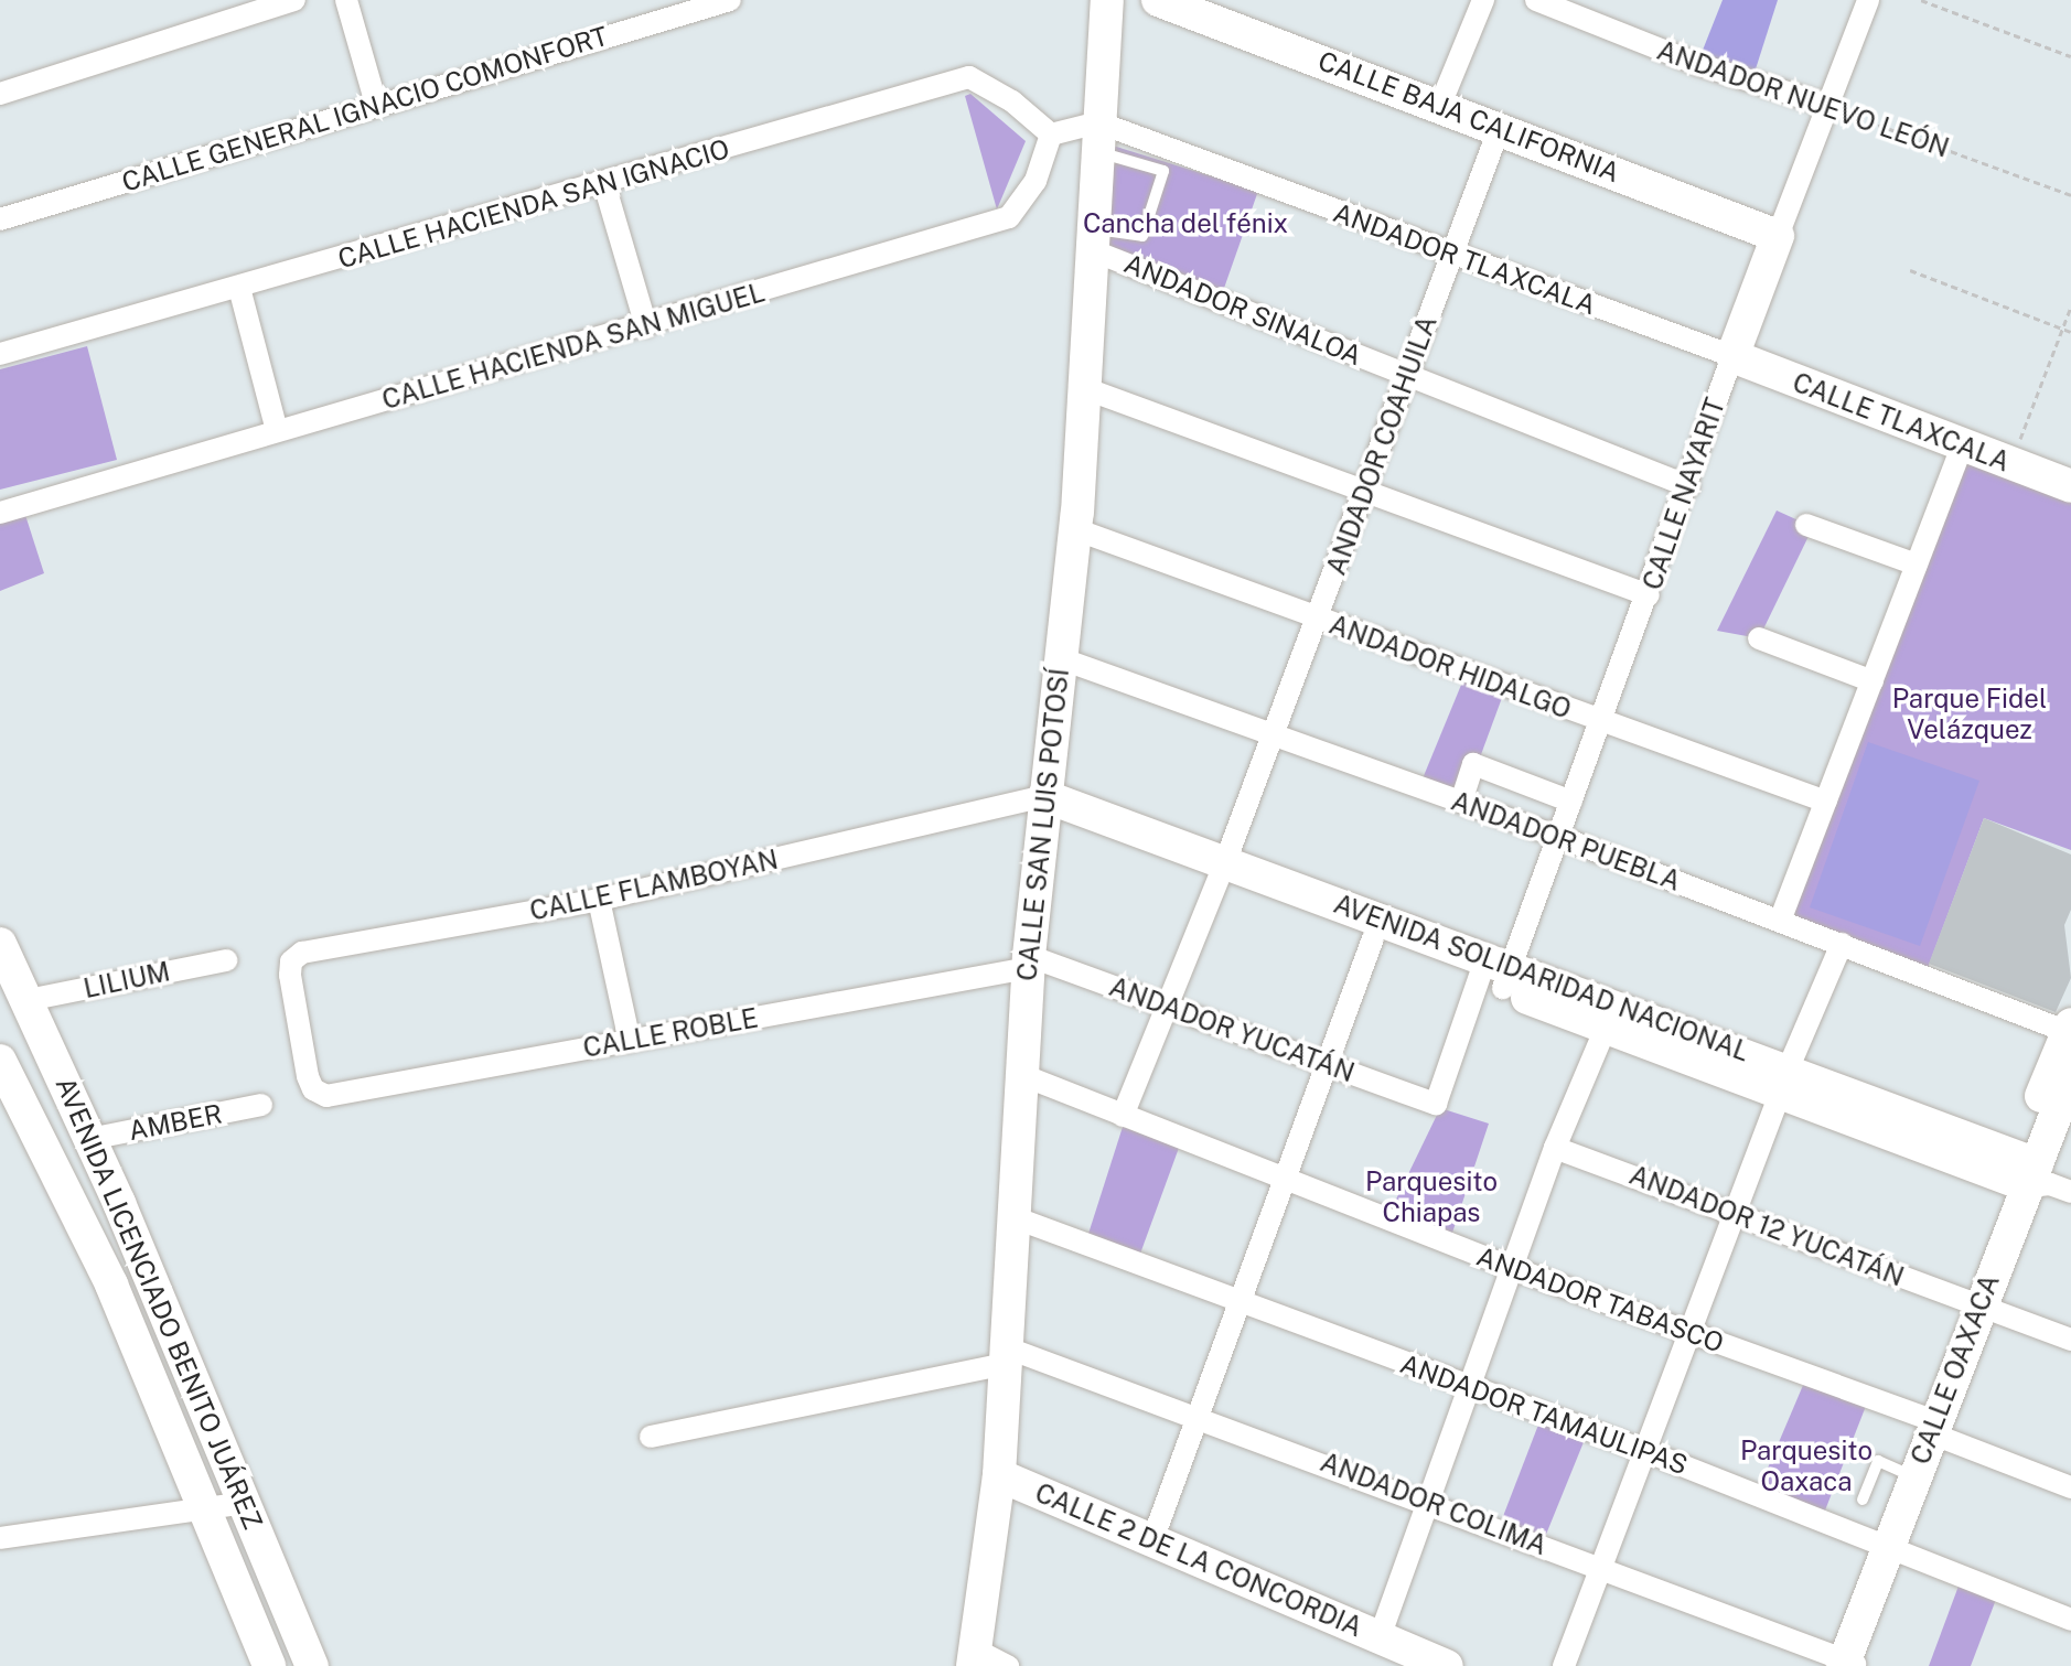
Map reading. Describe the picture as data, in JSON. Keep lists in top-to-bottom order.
{
  "streets": {
    "main road": [
      "CALLE BAJA CALIFORNIA",
      "CALLE TLAXCALA",
      "CALLE NAYARIT",
      "CALLE SAN LUIS POTOSÍ",
      "AVENIDA SOLIDARIDAD NACIONAL",
      "AVENIDA LICENCIADO BENITO JUÁREZ",
      "CALLE OAXACA",
      "CALLE 2 DE LA CONCORDIA"
    ],
    "street": [
      "ANDADOR NUEVO LEÓN",
      "CALLE GENERAL IGNACIO COMONFORT",
      "CALLE HACIENDA SAN IGNACIO",
      "ANDADOR TLAXCALA",
      "ANDADOR SINALOA",
      "CALLE HACIENDA SAN MIGUEL",
      "ANDADOR COAHUILA",
      "ANDADOR HIDALGO",
      "ANDADOR PUEBLA",
      "CALLE FLAMBOYAN",
      "LILIUM",
      "ANDADOR YUCATÁN",
      "CALLE ROBLE",
      "AMBER",
      "ANDADOR 12 YUCATÁN",
      "ANDADOR TABASCO",
      "ANDADOR TAMAULIPAS",
      "ANDADOR COLIMA"
    ]
  },
  "crossings": [
    ["ANDADOR NUEVO LEÓN", "CALLE NAYARIT"],
    ["CALLE BAJA CALIFORNIA", "ANDADOR COAHUILA"],
    ["CALLE BAJA CALIFORNIA", "CALLE NAYARIT"],
    ["CALLE HACIENDA SAN IGNACIO", "CALLE HACIENDA SAN MIGUEL"],
    ["ANDADOR TLAXCALA", "CALLE TLAXCALA"],
    ["ANDADOR TLAXCALA", "ANDADOR COAHUILA"],
    ["ANDADOR TLAXCALA", "CALLE NAYARIT"],
    ["ANDADOR TLAXCALA", "CALLE SAN LUIS POTOSÍ"],
    ["ANDADOR SINALOA", "ANDADOR COAHUILA"],
    ["ANDADOR SINALOA", "CALLE NAYARIT"],
    ["ANDADOR SINALOA", "CALLE SAN LUIS POTOSÍ"],
    ["CALLE TLAXCALA", "CALLE NAYARIT"],
    ["ANDADOR COAHUILA", "ANDADOR HIDALGO"],
    ["ANDADOR COAHUILA", "ANDADOR PUEBLA"],
    ["ANDADOR COAHUILA", "AVENIDA SOLIDARIDAD NACIONAL"],
    ["ANDADOR COAHUILA", "ANDADOR YUCATÁN"],
    ["ANDADOR COAHUILA", "ANDADOR TABASCO"],
    ["CALLE NAYARIT", "ANDADOR HIDALGO"],
    ["CALLE NAYARIT", "ANDADOR PUEBLA"],
    ["CALLE NAYARIT", "AVENIDA SOLIDARIDAD NACIONAL"],
    ["CALLE NAYARIT", "ANDADOR YUCATÁN"],
    ["ANDADOR HIDALGO", "CALLE SAN LUIS POTOSÍ"],
    ["CALLE SAN LUIS POTOSÍ", "ANDADOR PUEBLA"],
    ["CALLE SAN LUIS POTOSÍ", "CALLE FLAMBOYAN"],
    ["CALLE SAN LUIS POTOSÍ", "AVENIDA SOLIDARIDAD NACIONAL"],
    ["CALLE SAN LUIS POTOSÍ", "ANDADOR YUCATÁN"],
    ["CALLE SAN LUIS POTOSÍ", "CALLE ROBLE"],
    ["CALLE SAN LUIS POTOSÍ", "ANDADOR TABASCO"],
    ["CALLE SAN LUIS POTOSÍ", "ANDADOR TAMAULIPAS"],
    ["CALLE SAN LUIS POTOSÍ", "ANDADOR COLIMA"],
    ["CALLE SAN LUIS POTOSÍ", "CALLE 2 DE LA CONCORDIA"],
    ["ANDADOR PUEBLA", "CALLE OAXACA"],
    ["CALLE FLAMBOYAN", "AVENIDA SOLIDARIDAD NACIONAL"],
    ["CALLE FLAMBOYAN", "CALLE ROBLE"],
    ["AVENIDA SOLIDARIDAD NACIONAL", "CALLE OAXACA"],
    ["LILIUM", "AVENIDA LICENCIADO BENITO JUÁREZ"],
    ["ANDADOR YUCATÁN", "CALLE ROBLE"],
    ["AMBER", "AVENIDA LICENCIADO BENITO JUÁREZ"],
    ["ANDADOR 12 YUCATÁN", "CALLE OAXACA"],
    ["ANDADOR TABASCO", "CALLE OAXACA"],
    ["CALLE OAXACA", "ANDADOR TAMAULIPAS"],
    ["CALLE OAXACA", "ANDADOR COLIMA"]
  ],
  "parks": [
    "Cancha del fénix",
    "Parque Fidel Velázquez",
    "Parquesito Chiapas",
    "Parquesito Oaxaca"
  ]
}
